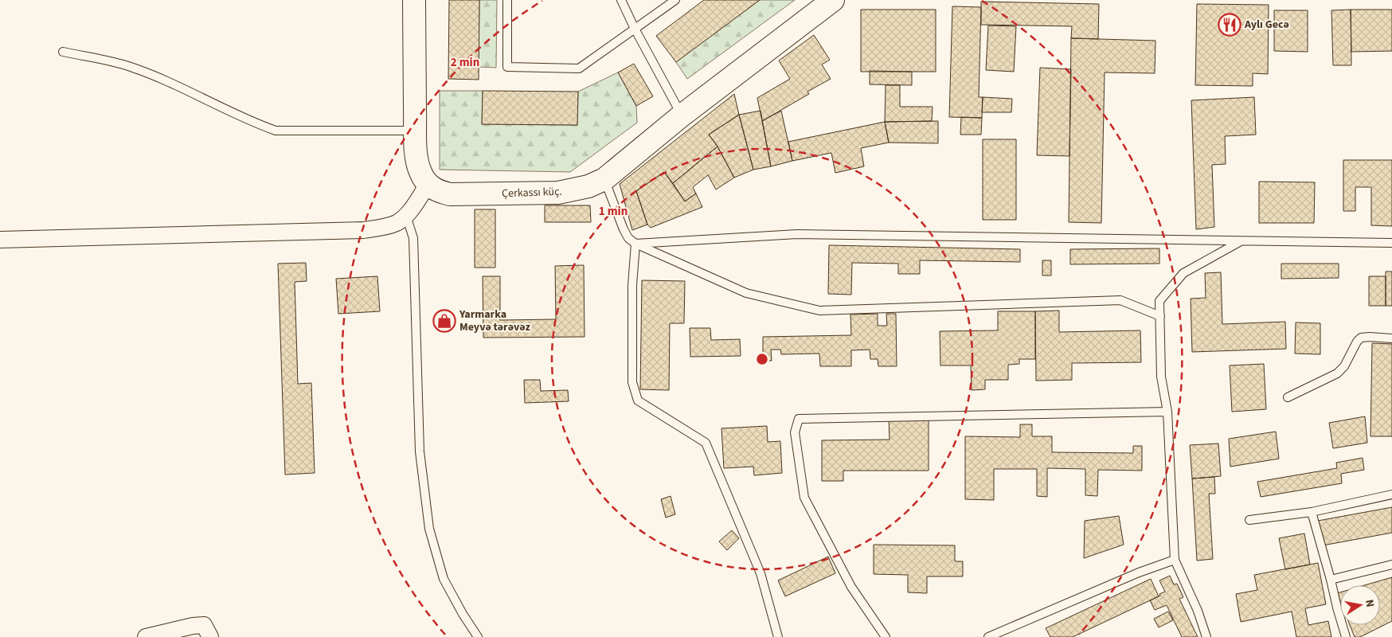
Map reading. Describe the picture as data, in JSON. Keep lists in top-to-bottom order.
{
  "streets": {
    "street": ["Çerkassı küç."]
  },
  "places": {
    "restaurant": ["Aylı Gecə"],
    "shop": ["Yarmarka Meyvә tәrәvәz"]
  },
  "north": "right",
  "rings": ["2 min", "1 min"]
}
